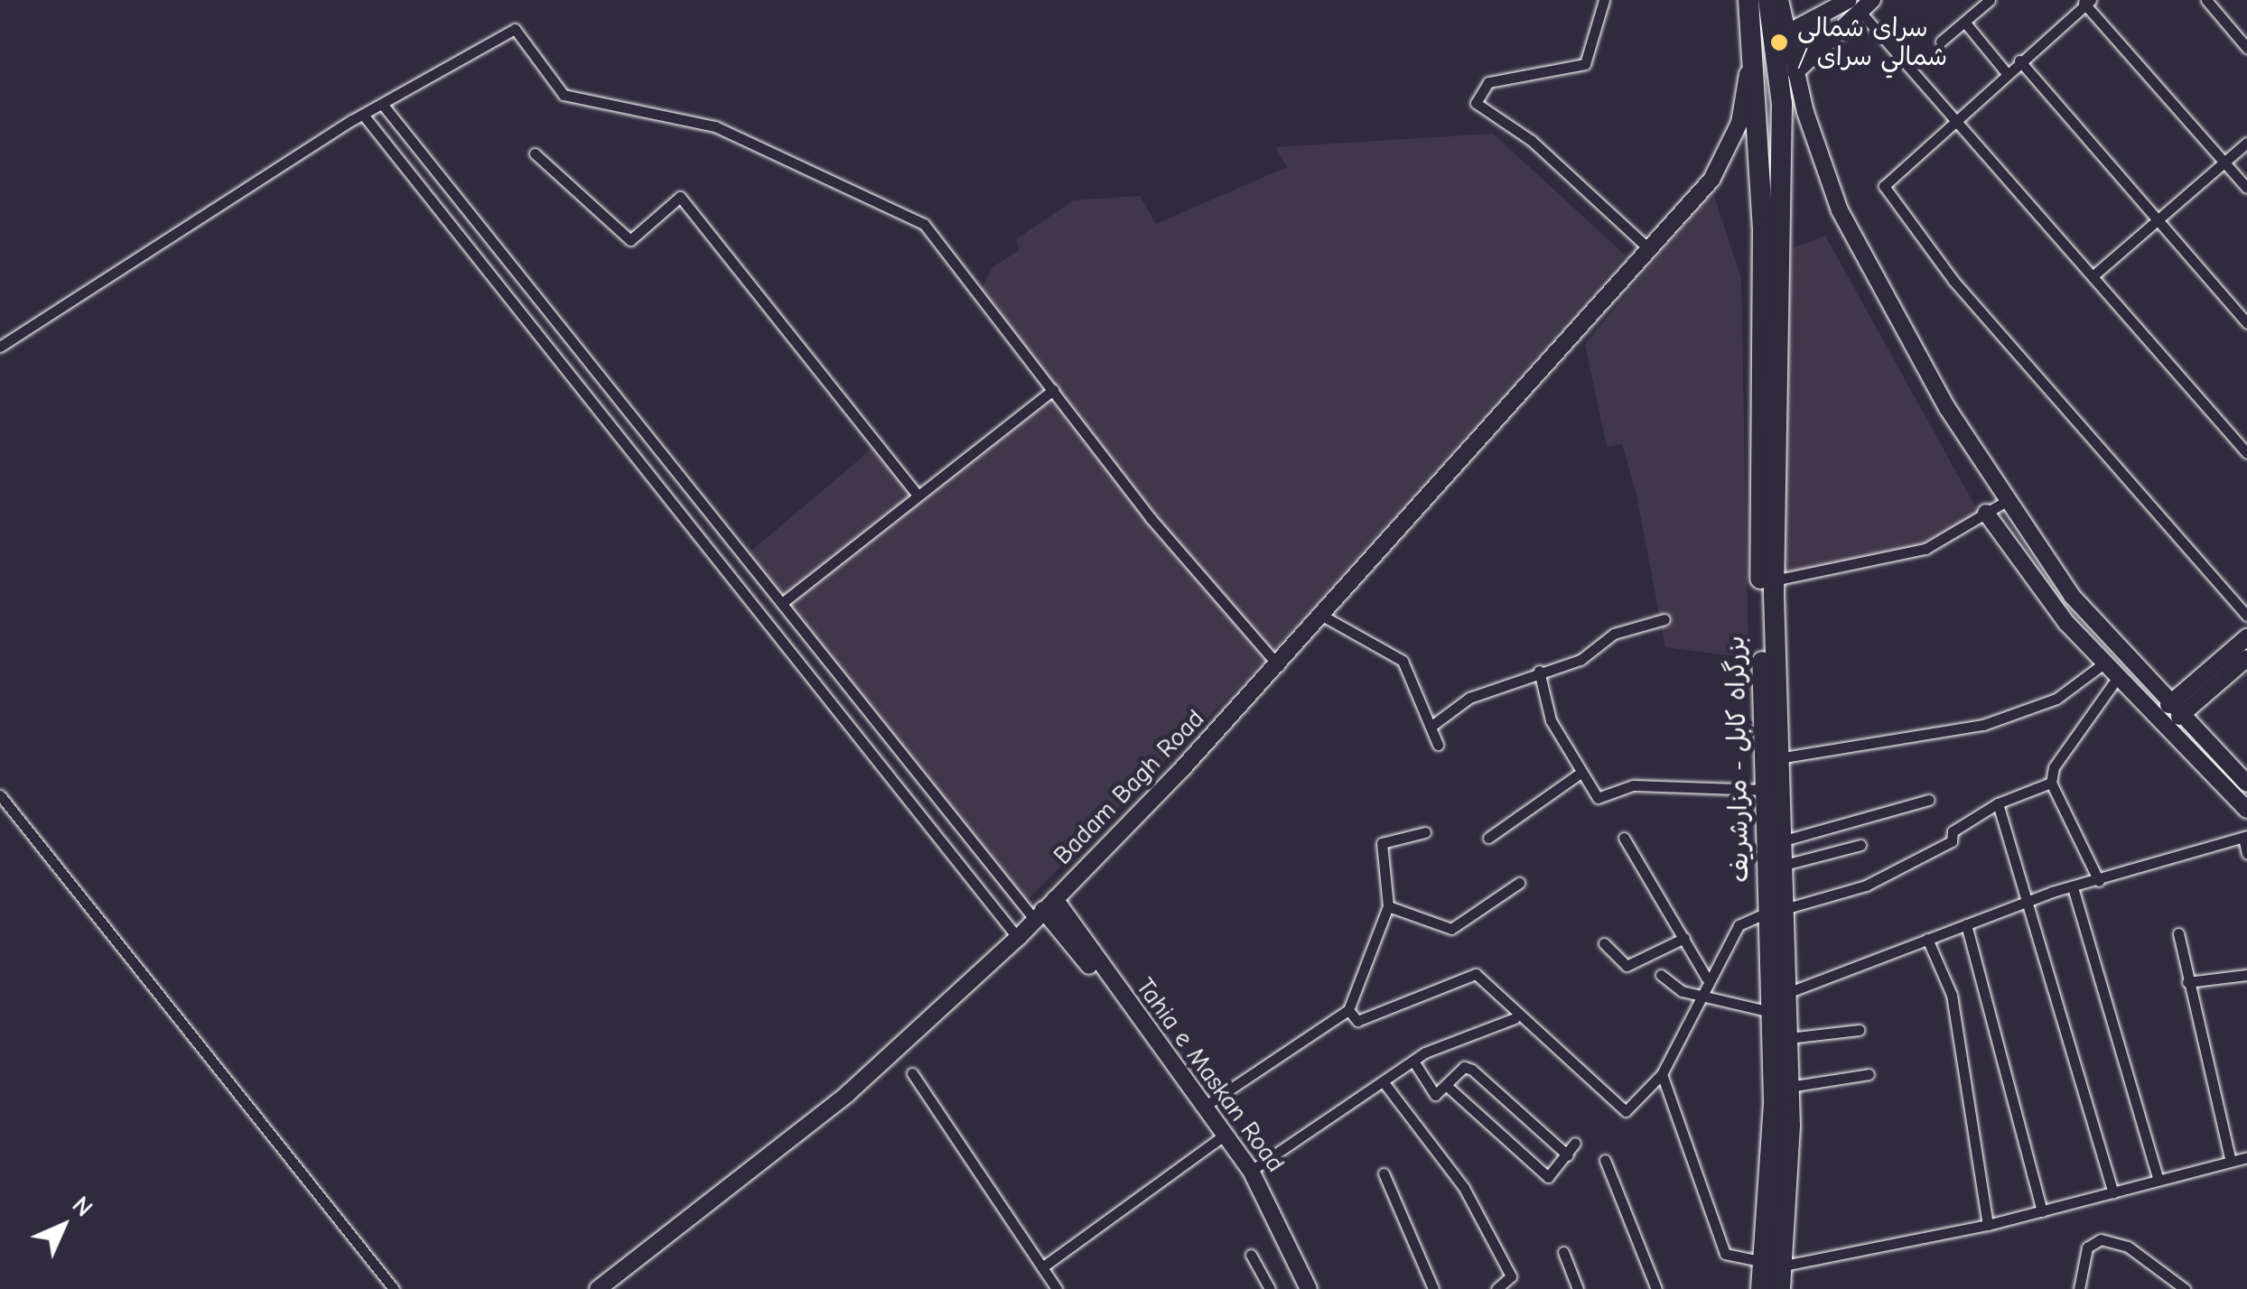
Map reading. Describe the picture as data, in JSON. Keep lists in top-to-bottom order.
{
  "streets": {
    "highway": ["بزرگراه کابل - مزارشریف"],
    "main road": ["Badam Bagh Road", "Tahia e Maskan Road"]
  },
  "crossings": [
    ["Badam Bagh Road", "Tahia e Maskan Road"]
  ],
  "places": ["سرای شمالي / شمالي سرای"],
  "north": "top right"
}
